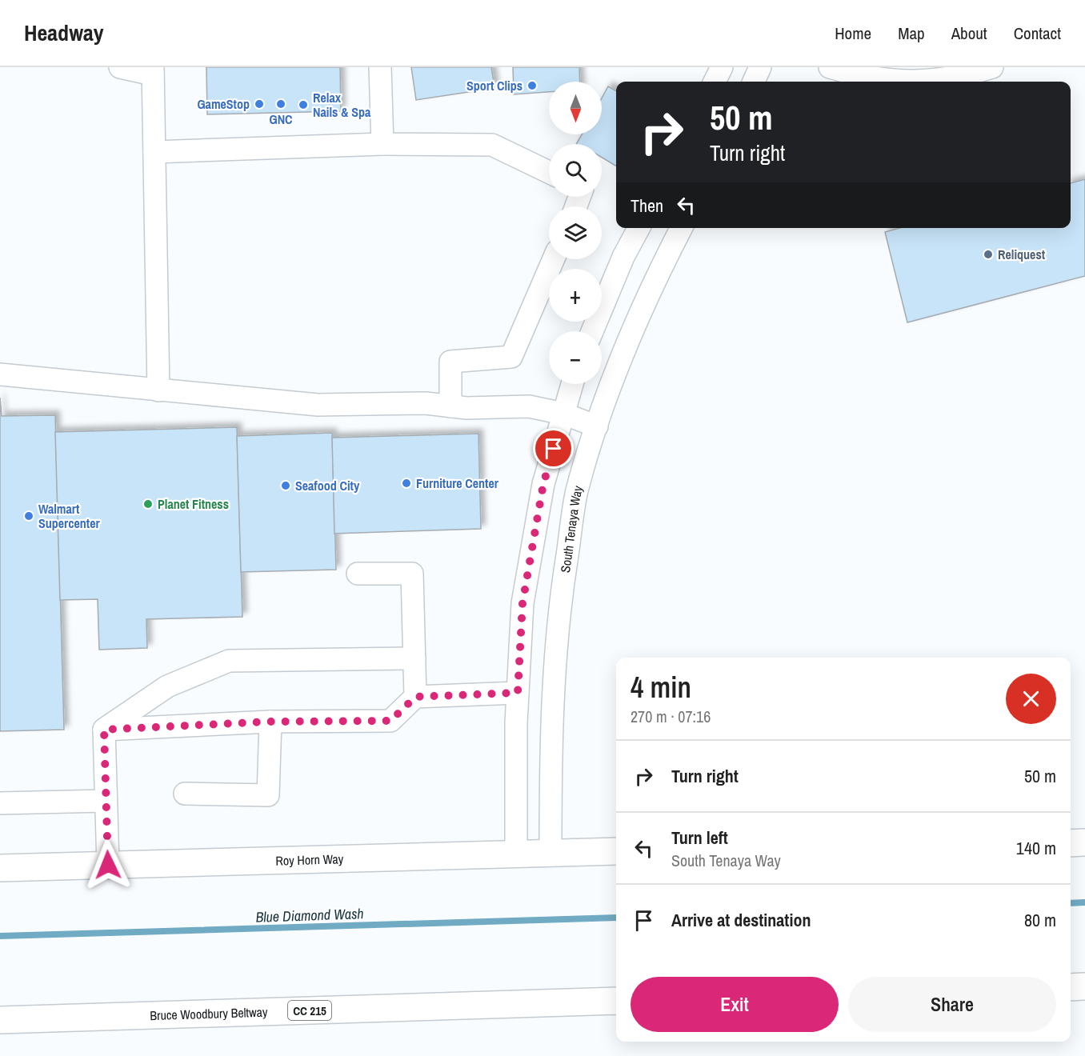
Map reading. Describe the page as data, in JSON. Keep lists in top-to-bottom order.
{
  "streets": {
    "main road": ["Roy Horn Way", "CC 215", "Bruce Woodbury Beltway"],
    "street": ["South Tenaya Way"]
  },
  "crossings": [
    ["South Tenaya Way", "Roy Horn Way"]
  ],
  "water": ["Blue Diamond Wash"],
  "places": [
    "Sport Clips",
    "GameStop",
    "GNC",
    "Relax Nails & Spa",
    "Reliquest",
    "Furniture Center",
    "Seafood City",
    "Planet Fitness",
    "Walmart Supercenter"
  ],
  "north": "bottom",
  "page": {
    "header": "Headway",
    "nav": [
      "Home",
      "Map",
      "About",
      "Contact"
    ],
    "map_buttons": ["+", "−"],
    "turn": ["50 m", "Turn right"],
    "then": "Then",
    "heading": ["4 min", "270 m · 07:16"],
    "list": [
      {
        "name": "Turn right",
        "value": "50 m"
      },
      {
        "name": "Turn left",
        "note": "South Tenaya Way",
        "value": "140 m"
      },
      {
        "name": "Arrive at destination",
        "value": "80 m"
      }
    ],
    "buttons": ["Exit", "Share"]
  }
}
